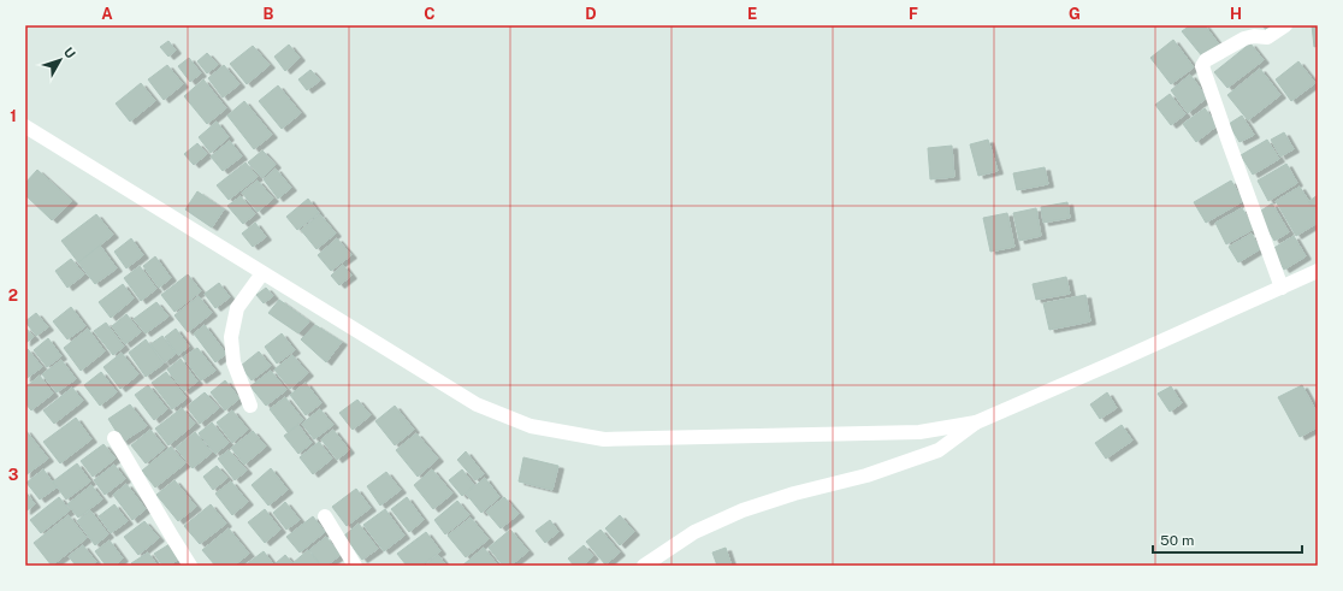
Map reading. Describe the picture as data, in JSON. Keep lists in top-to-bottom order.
{
  "scale_bar": "50 m",
  "north": "top right",
  "grid": {
    "columns": [
      "A",
      "B",
      "C",
      "D",
      "E",
      "F",
      "G",
      "H"
    ],
    "rows": ["1", "2", "3"]
  }
}
